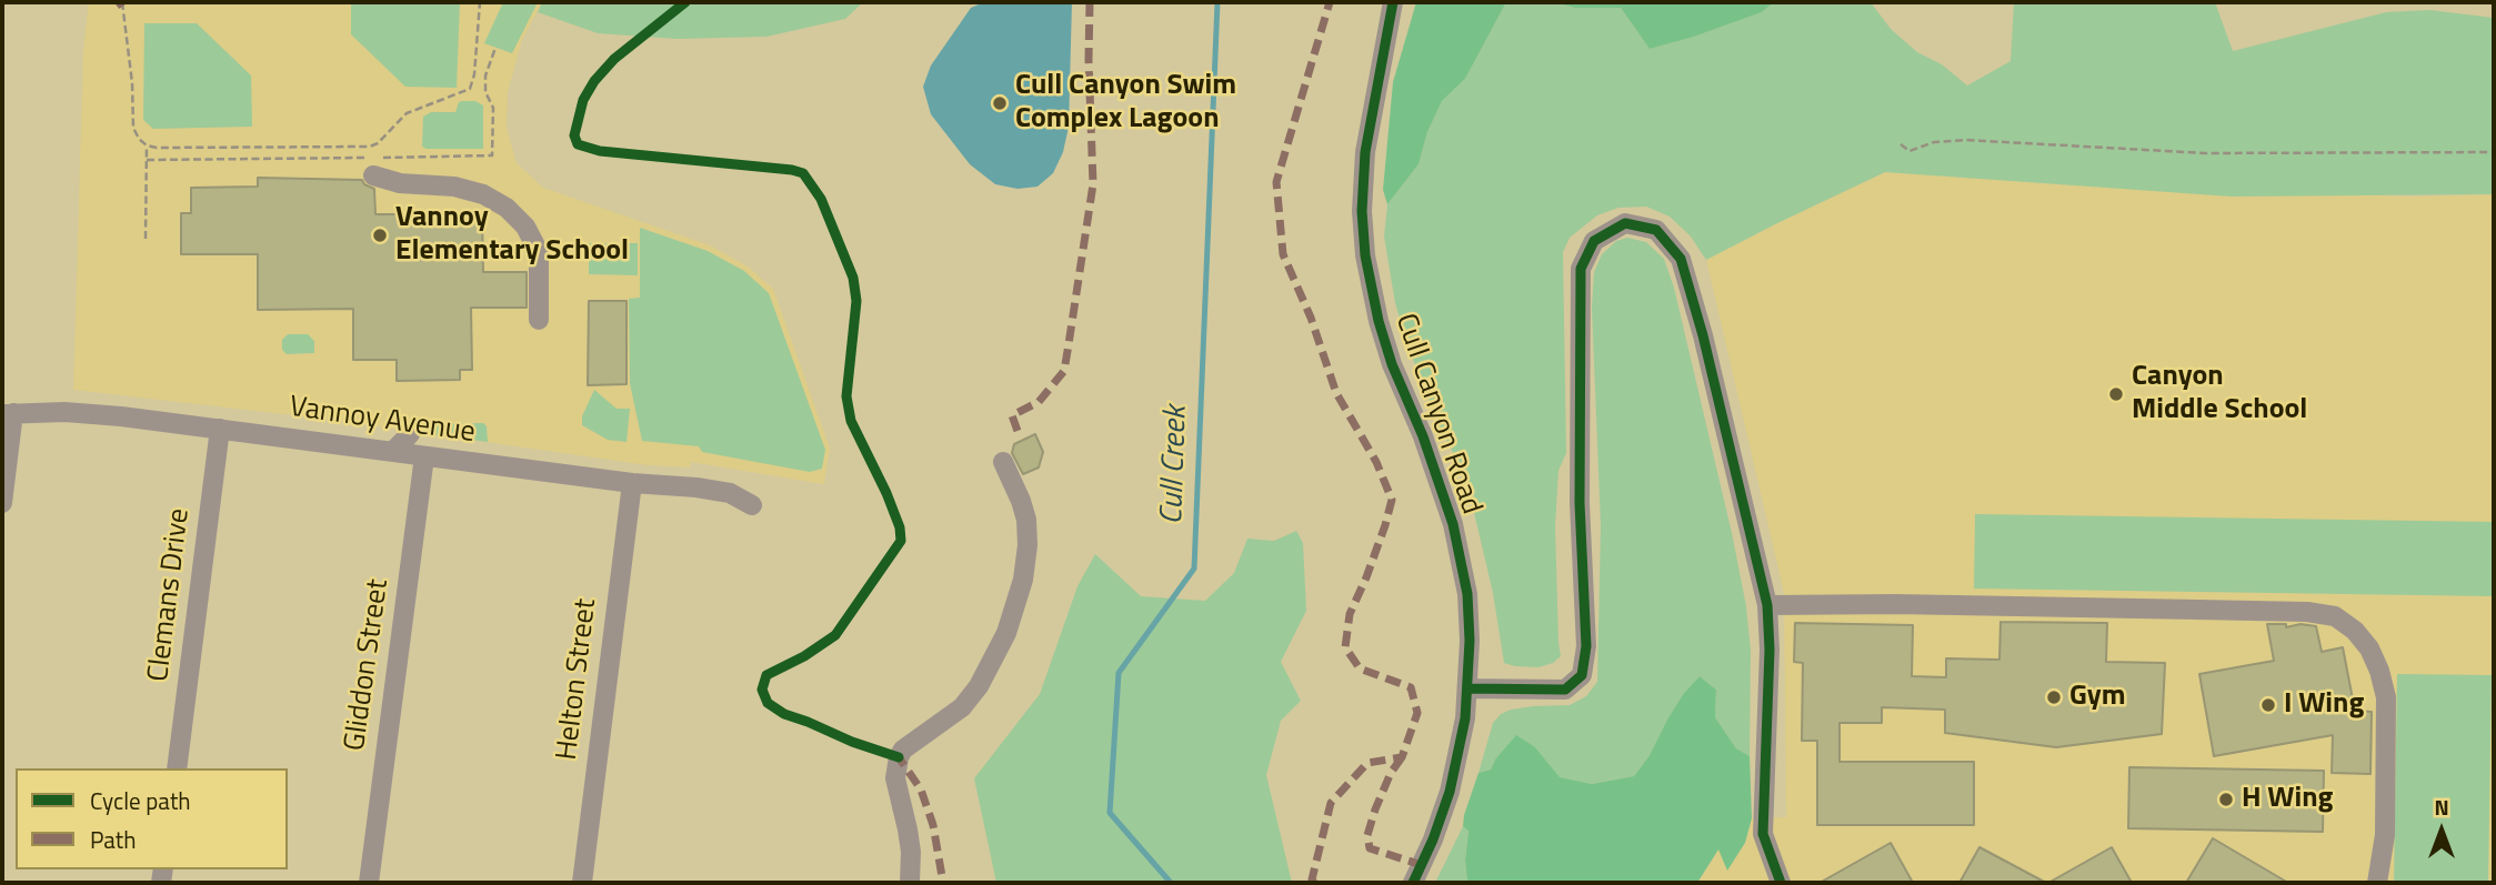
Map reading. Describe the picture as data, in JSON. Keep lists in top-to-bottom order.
{
  "streets": {
    "street": [
      "Cull Canyon Road",
      "Vannoy Avenue",
      "Clemans Drive",
      "Gliddon Street",
      "Helton Street"
    ]
  },
  "crossings": [
    ["Vannoy Avenue", "Clemans Drive"],
    ["Vannoy Avenue", "Gliddon Street"],
    ["Vannoy Avenue", "Helton Street"]
  ],
  "water": ["Cull Creek"],
  "places": [
    "Cull Canyon Swim Complex Lagoon",
    "Vannoy Elementary School",
    "Canyon Middle School",
    "Gym",
    "I Wing",
    "H Wing"
  ],
  "legend": ["Cycle path", "Path"],
  "north": "top"
}
